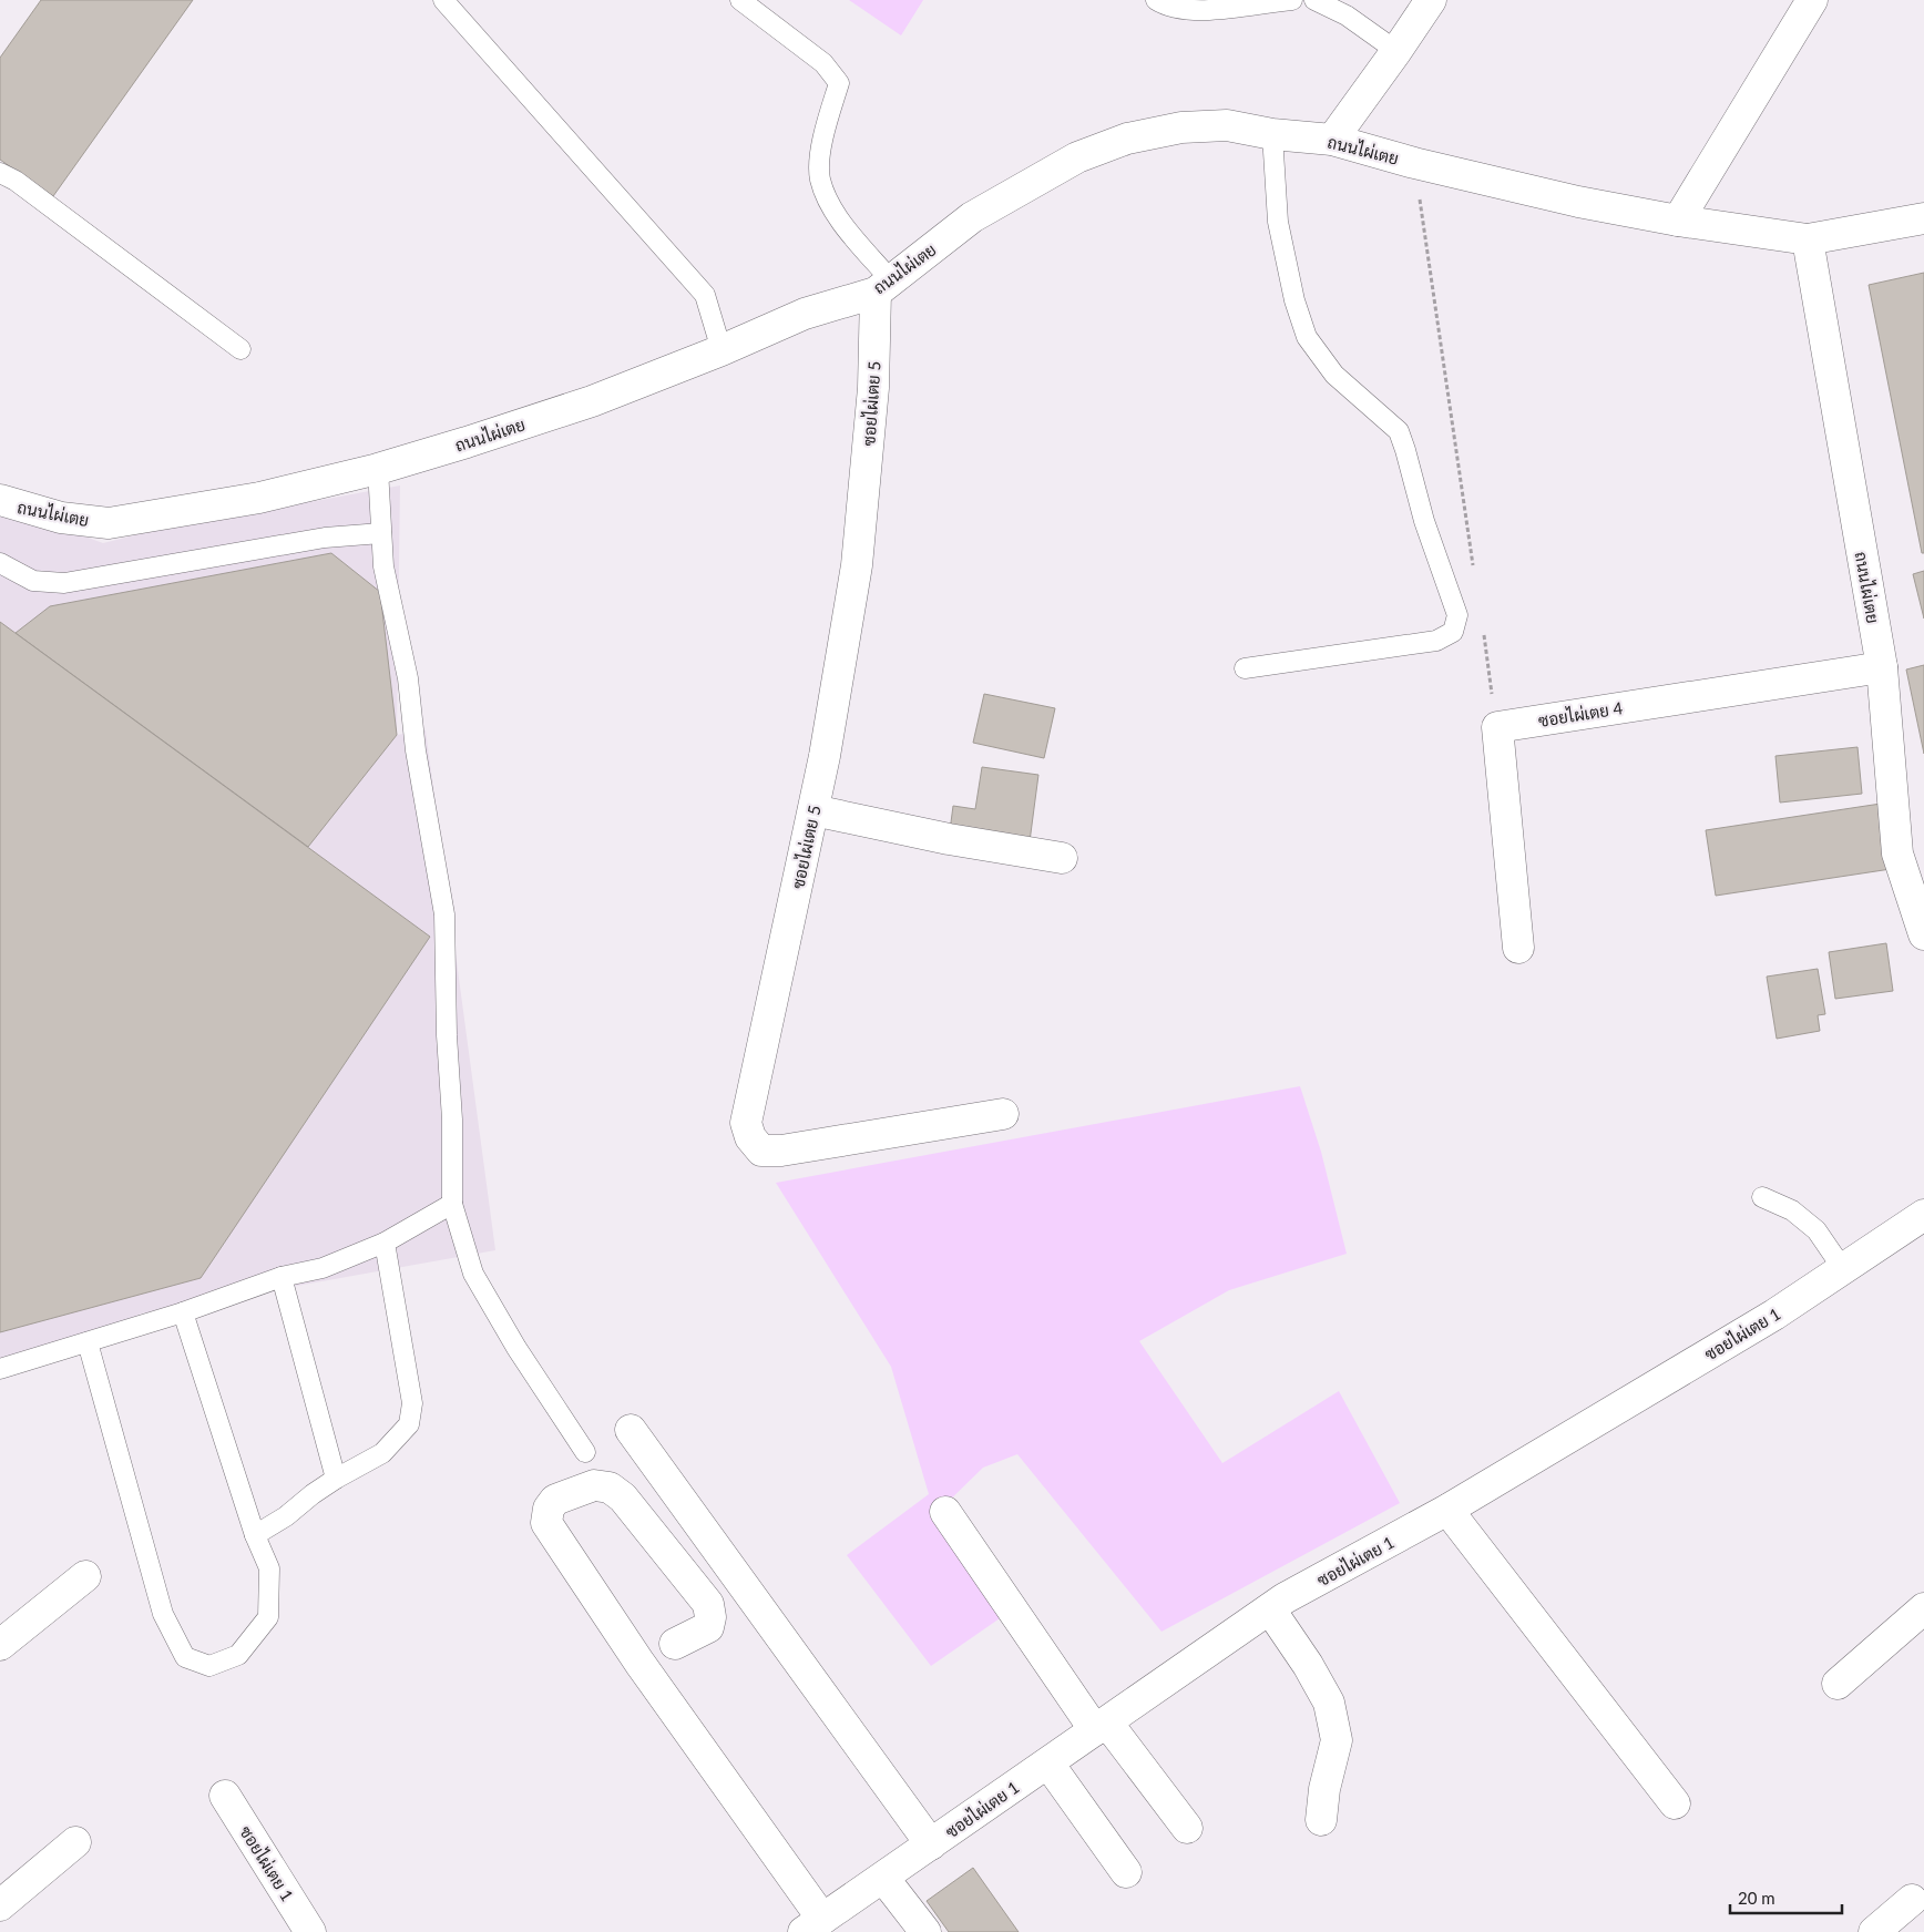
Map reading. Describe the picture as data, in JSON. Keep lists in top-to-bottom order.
{
  "streets": {
    "street": [
      "ถนนไผ่เตย",
      "ซอยไผ่เตย 5",
      "ซอยไผ่เตย 4",
      "ซอยไผ่เตย 1"
    ]
  },
  "crossings": [
    ["ถนนไผ่เตย", "ซอยไผ่เตย 5"],
    ["ถนนไผ่เตย", "ซอยไผ่เตย 4"]
  ],
  "scale_bar": "20 m"
}
